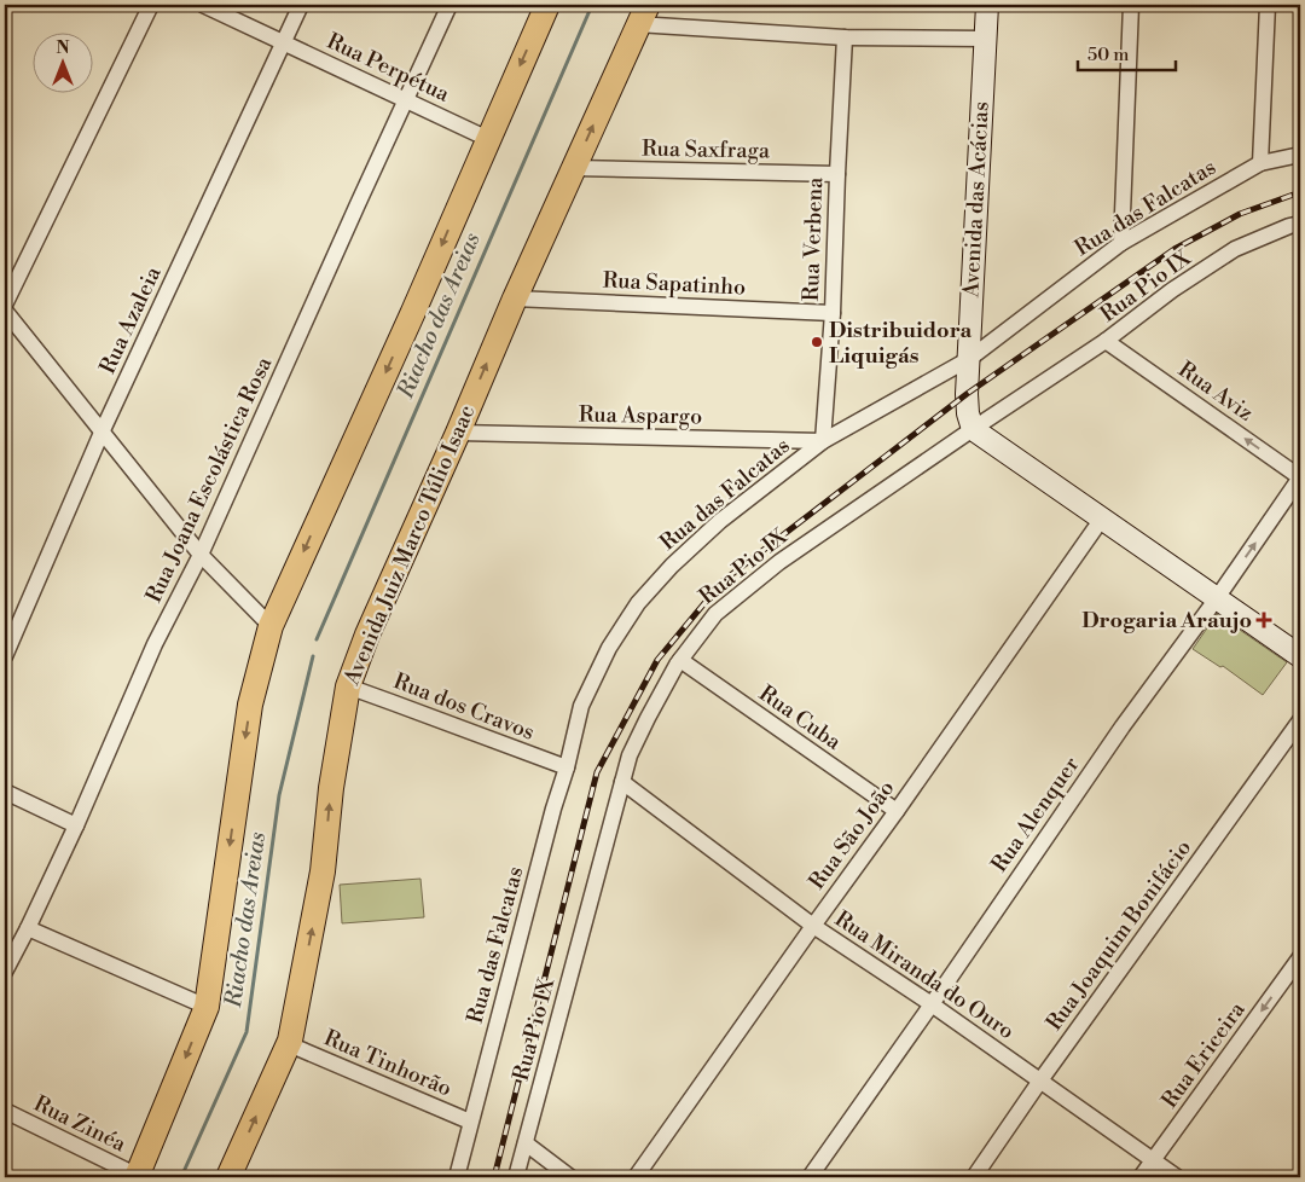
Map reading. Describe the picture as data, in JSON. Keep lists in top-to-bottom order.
{
  "streets": {
    "main road": ["Avenida das Acácias", "Avenida Juiz Marco Túlio Isaac"],
    "street": [
      "Rua Perpétua",
      "Rua Saxfraga",
      "Rua das Falcatas",
      "Rua Verbena",
      "Rua Sapatinho",
      "Rua Pio IX",
      "Rua Azaleia",
      "Rua Aviz",
      "Rua Aspargo",
      "Rua Joana Escolástica Rosa",
      "Rua dos Cravos",
      "Rua Cuba",
      "Rua Alenquer",
      "Rua São João",
      "Rua Joaquim Bonifácio",
      "Rua Miranda do Ouro",
      "Rua Ericeira",
      "Rua Tinhorão",
      "Rua Zinéa"
    ]
  },
  "crossings": [
    ["Rua Perpétua", "Rua Azaleia"],
    ["Rua Perpétua", "Rua Joana Escolástica Rosa"],
    ["Rua Saxfraga", "Rua Verbena"],
    ["Rua Saxfraga", "Avenida Juiz Marco Túlio Isaac"],
    ["Avenida das Acácias", "Rua das Falcatas"],
    ["Avenida das Acácias", "Rua Pio IX"],
    ["Rua das Falcatas", "Rua Verbena"],
    ["Rua das Falcatas", "Rua Aspargo"],
    ["Rua das Falcatas", "Rua dos Cravos"],
    ["Rua das Falcatas", "Rua Tinhorão"],
    ["Rua Verbena", "Rua Sapatinho"],
    ["Rua Verbena", "Rua Aspargo"],
    ["Rua Sapatinho", "Avenida Juiz Marco Túlio Isaac"],
    ["Rua Pio IX", "Rua Aviz"],
    ["Rua Pio IX", "Rua Cuba"],
    ["Rua Pio IX", "Rua Miranda do Ouro"],
    ["Rua Aviz", "Rua Alenquer"],
    ["Rua Aspargo", "Avenida Juiz Marco Túlio Isaac"],
    ["Avenida Juiz Marco Túlio Isaac", "Rua dos Cravos"],
    ["Avenida Juiz Marco Túlio Isaac", "Rua Tinhorão"],
    ["Rua Cuba", "Rua São João"],
    ["Rua Alenquer", "Rua Miranda do Ouro"],
    ["Rua São João", "Rua Miranda do Ouro"],
    ["Rua Joaquim Bonifácio", "Rua Miranda do Ouro"],
    ["Rua Miranda do Ouro", "Rua Ericeira"]
  ],
  "one_way": ["Rua Aviz", "Rua Ericeira"],
  "water": ["Riacho das Areias"],
  "places": {
    "other": ["Distribuidora Liquigás"],
    "health": ["Drogaria Araujo"]
  },
  "scale_bar": "50 m",
  "north": "top"
}
